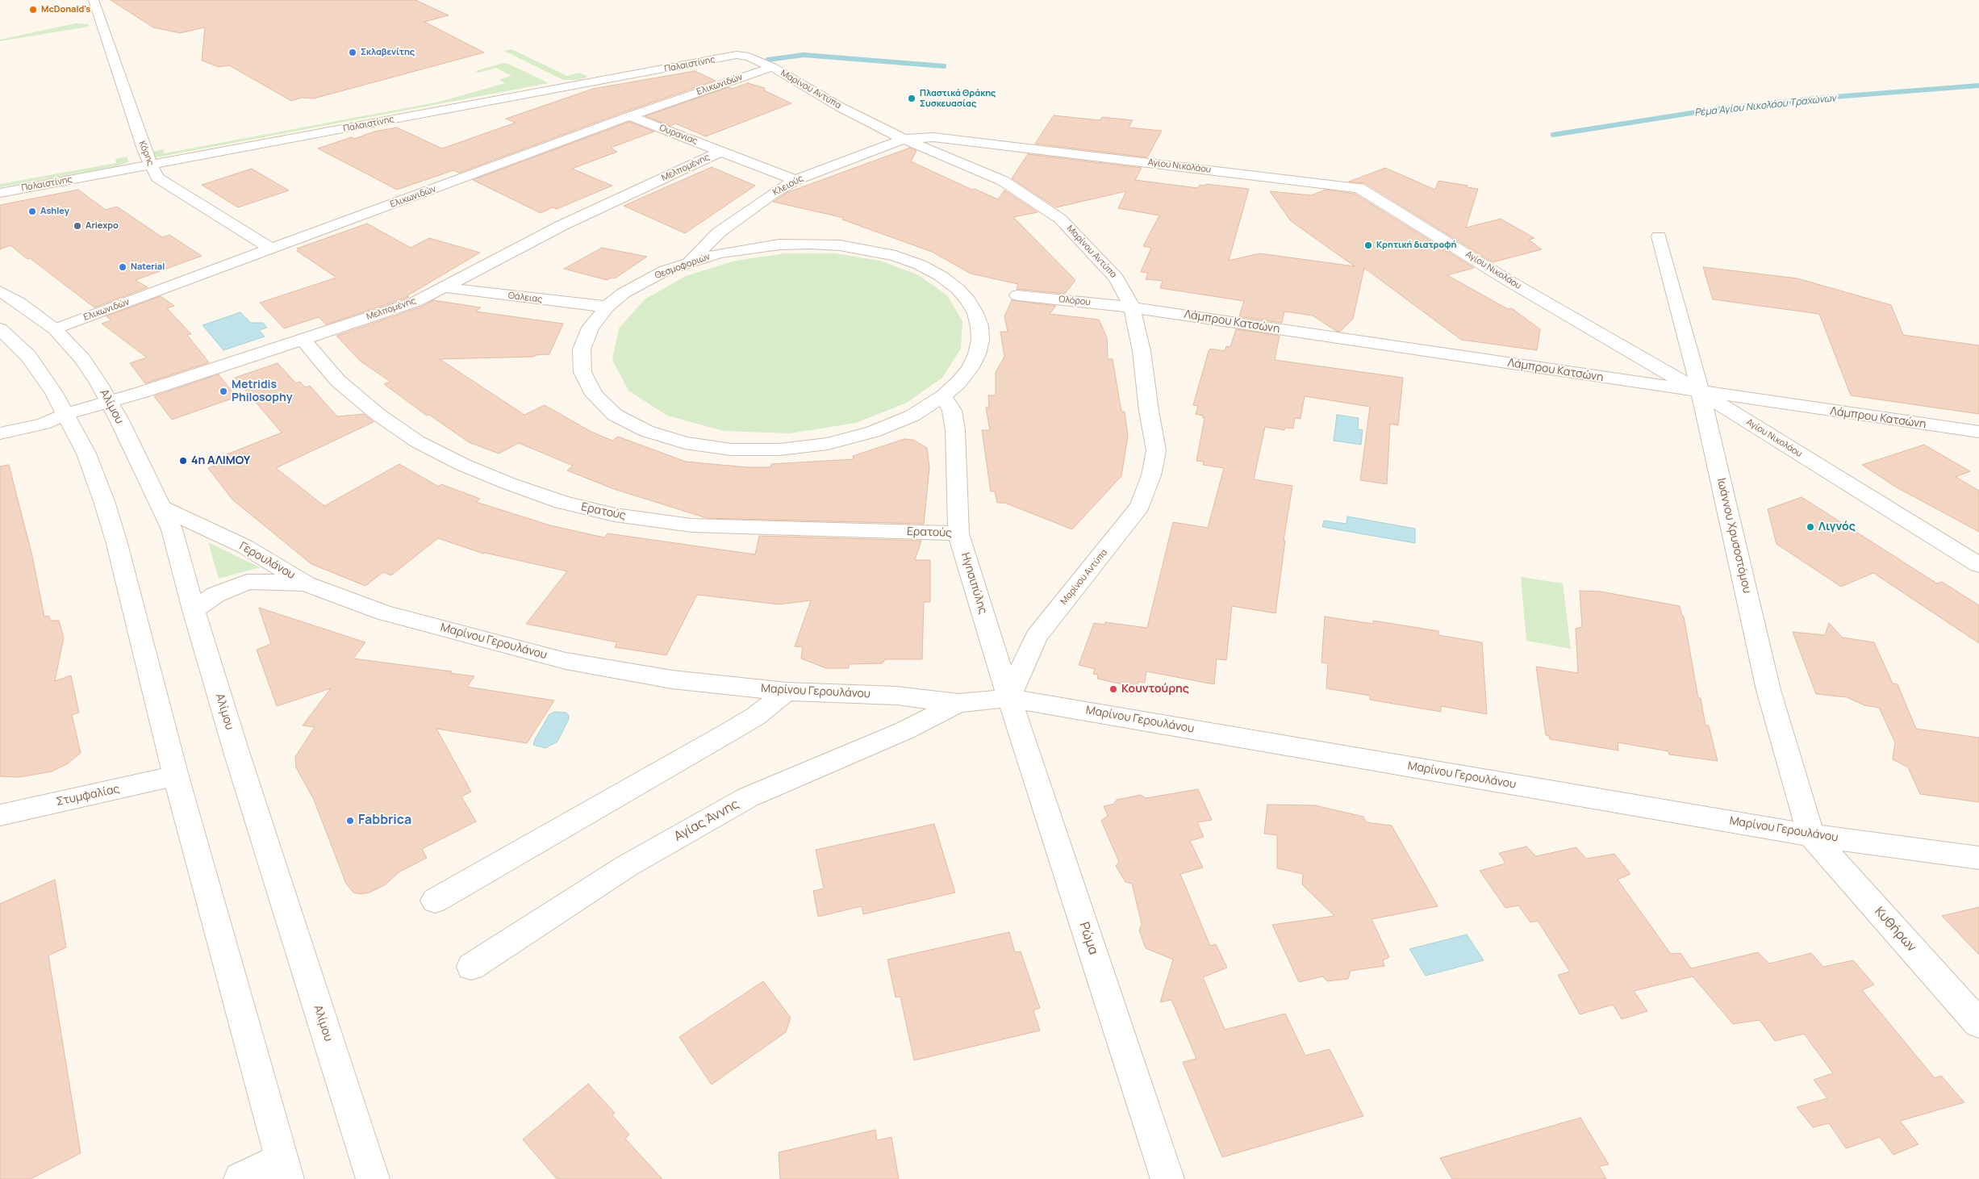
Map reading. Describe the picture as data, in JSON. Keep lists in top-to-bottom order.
{
  "streets": {
    "street": [
      "Παλαιστίνης",
      "Ελικωνιδών",
      "Μαρίνου Αντύπα",
      "Ουρανίας",
      "Κόρης",
      "Αγίου Νικολάου",
      "Μελπομένης",
      "Κλειούς",
      "Θεσμοφοριών",
      "Θάλειας",
      "Ολόρου",
      "Λάμπρου Κατσώνη",
      "Αλίμου",
      "Ερατούς",
      "Ιωάννου Χρυσοστόμου",
      "Γερουλάνου",
      "Ηγησιπύλης",
      "Μαρίνου Γερουλάνου",
      "Στυμφαλίας",
      "Αγίας Άννης",
      "Κυθήρων",
      "Ρώμα"
    ]
  },
  "crossings": [
    ["Παλαιστίνης", "Μαρίνου Αντύπα"],
    ["Παλαιστίνης", "Κόρης"],
    ["Ελικωνιδών", "Μαρίνου Αντύπα"],
    ["Ελικωνιδών", "Ουρανίας"],
    ["Ελικωνιδών", "Κόρης"],
    ["Ελικωνιδών", "Αλίμου"],
    ["Μαρίνου Αντύπα", "Αγίου Νικολάου"],
    ["Μαρίνου Αντύπα", "Κλειούς"],
    ["Μαρίνου Αντύπα", "Ολόρου"],
    ["Μαρίνου Αντύπα", "Λάμπρου Κατσώνη"],
    ["Μαρίνου Αντύπα", "Ηγησιπύλης"],
    ["Μαρίνου Αντύπα", "Μαρίνου Γερουλάνου"],
    ["Μαρίνου Αντύπα", "Ρώμα"],
    ["Ουρανίας", "Μελπομένης"],
    ["Ουρανίας", "Κλειούς"],
    ["Αγίου Νικολάου", "Κλειούς"],
    ["Αγίου Νικολάου", "Λάμπρου Κατσώνη"],
    ["Αγίου Νικολάου", "Ιωάννου Χρυσοστόμου"],
    ["Μελπομένης", "Θάλειας"],
    ["Μελπομένης", "Αλίμου"],
    ["Μελπομένης", "Ερατούς"],
    ["Κλειούς", "Θεσμοφοριών"],
    ["Θεσμοφοριών", "Θάλειας"],
    ["Θεσμοφοριών", "Ηγησιπύλης"],
    ["Ολόρου", "Λάμπρου Κατσώνη"],
    ["Λάμπρου Κατσώνη", "Ιωάννου Χρυσοστόμου"],
    ["Αλίμου", "Γερουλάνου"],
    ["Ερατούς", "Ηγησιπύλης"],
    ["Ιωάννου Χρυσοστόμου", "Μαρίνου Γερουλάνου"],
    ["Ιωάννου Χρυσοστόμου", "Κυθήρων"],
    ["Γερουλάνου", "Μαρίνου Γερουλάνου"],
    ["Ηγησιπύλης", "Μαρίνου Γερουλάνου"],
    ["Ηγησιπύλης", "Ρώμα"],
    ["Μαρίνου Γερουλάνου", "Αγίας Άννης"],
    ["Μαρίνου Γερουλάνου", "Κυθήρων"],
    ["Μαρίνου Γερουλάνου", "Ρώμα"]
  ],
  "water": ["Ρέμα Αγίου Νικολάου Τραχώνων"],
  "places": [
    "McDonald's",
    "Σκλαβενίτης",
    "Πλαστικά Θράκης Συσκευασίας",
    "Ashley",
    "Ariexpo",
    "Κρητική διατροφή",
    "Naterial",
    "Metridis Philosophy",
    "4η ΑΛΙΜΟΥ",
    "Λιγνός",
    "Κουντούρης",
    "Fabbrica"
  ]
}
